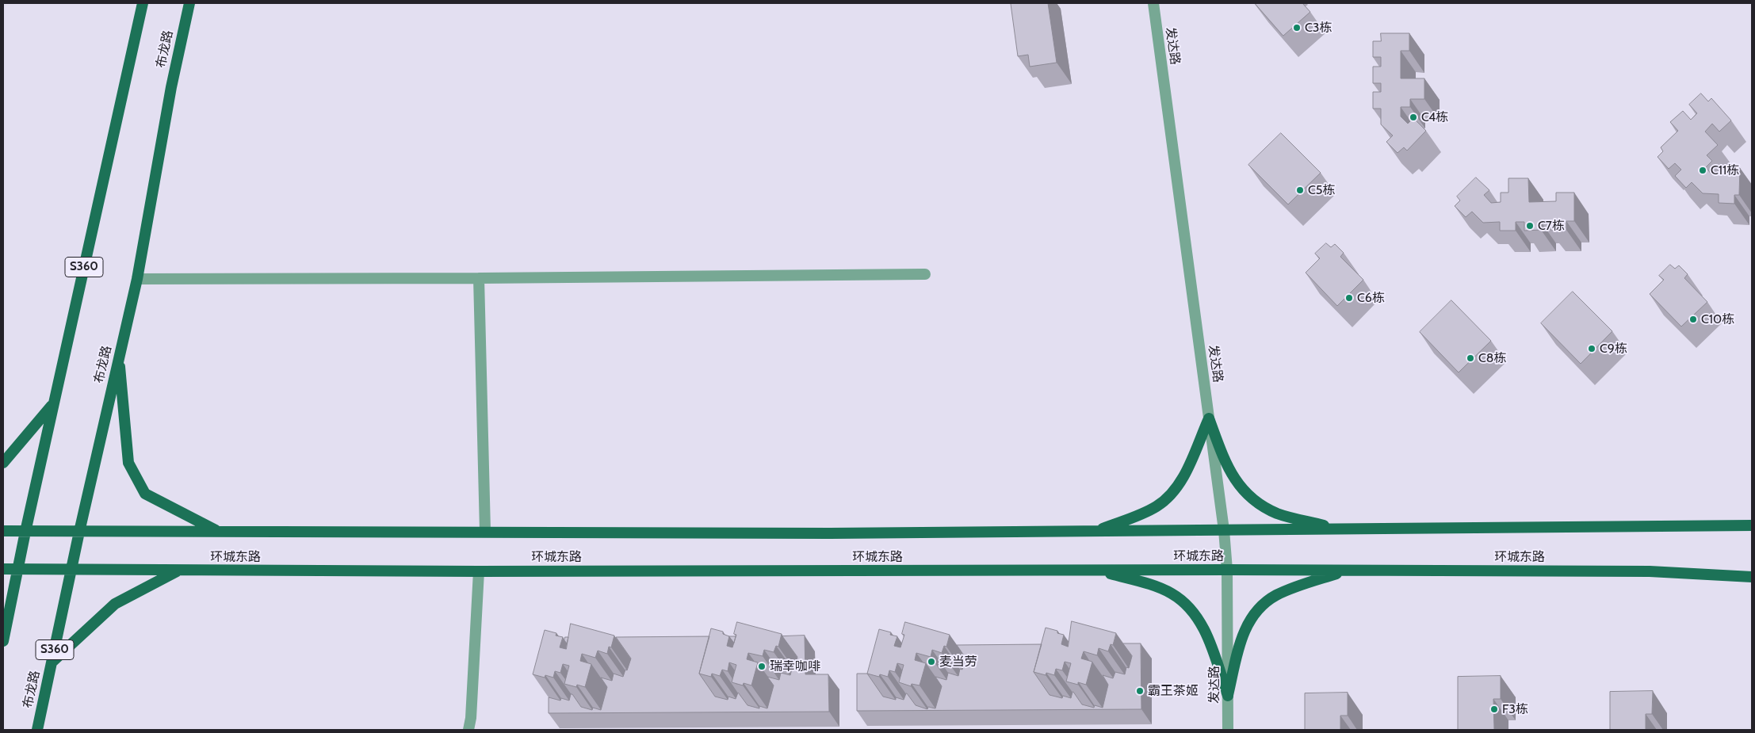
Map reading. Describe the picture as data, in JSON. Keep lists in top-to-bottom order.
{
  "streets": {
    "main road": ["布龙路", "S360", "环城东路"],
    "street": ["发达路"]
  },
  "crossings": [
    ["发达路", "环城东路"],
    ["布龙路", "环城东路"],
    ["S360", "环城东路"]
  ],
  "places": [
    "C3栋",
    "C4栋",
    "C11栋",
    "C5栋",
    "C7栋",
    "C6栋",
    "C10栋",
    "C9栋",
    "C8栋",
    "麦当劳",
    "瑞幸咖啡",
    "霸王茶姬",
    "F3栋"
  ]
}
